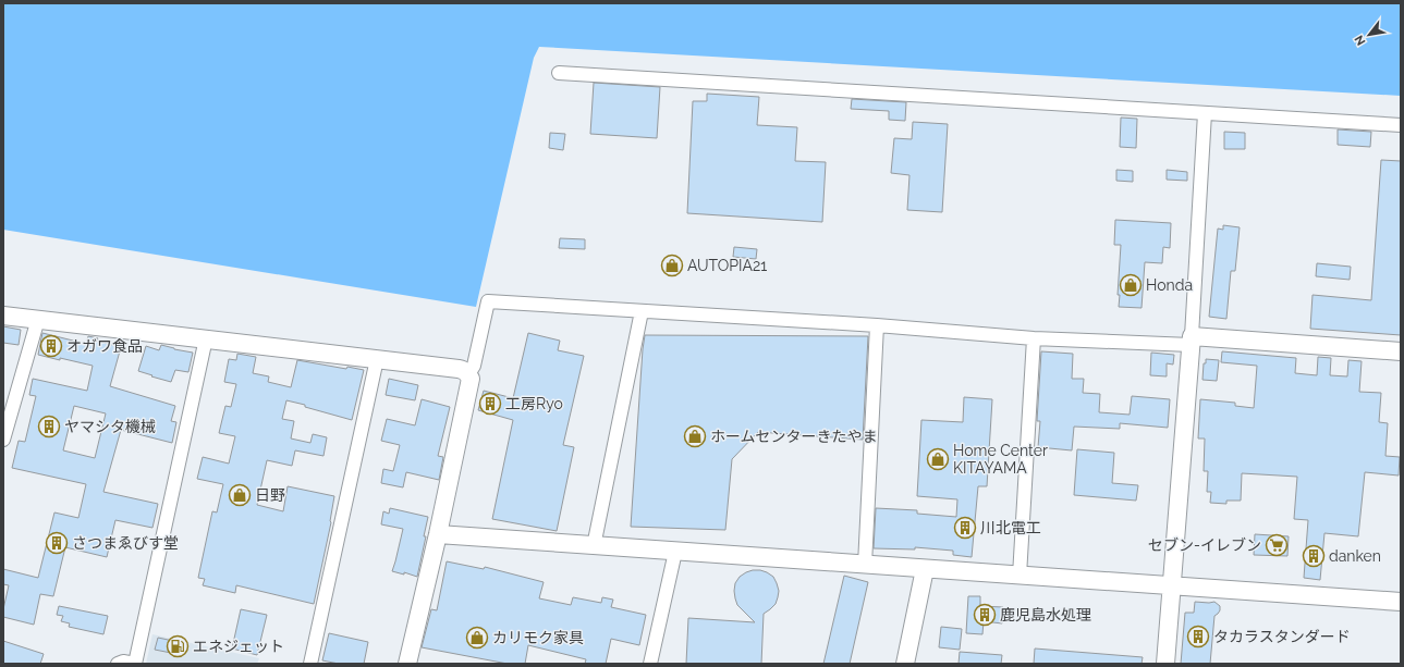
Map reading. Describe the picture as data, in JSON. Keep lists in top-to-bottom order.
{
  "places": {
    "shop": [
      "AUTOPIA21",
      "Honda",
      "ホームセンターきたやま",
      "Home Center KITAYAMA",
      "日野",
      "カリモク家具"
    ],
    "building": [
      "オガワ食品",
      "工房Ryo",
      "ヤマシタ機械",
      "川北電工",
      "さつまゑびす堂",
      "danken",
      "鹿児島水処理",
      "タカラスタンダード"
    ],
    "supermarket": ["セブン-イレブン"],
    "fuel station": ["エネジェット"]
  },
  "north": "bottom left"
}
